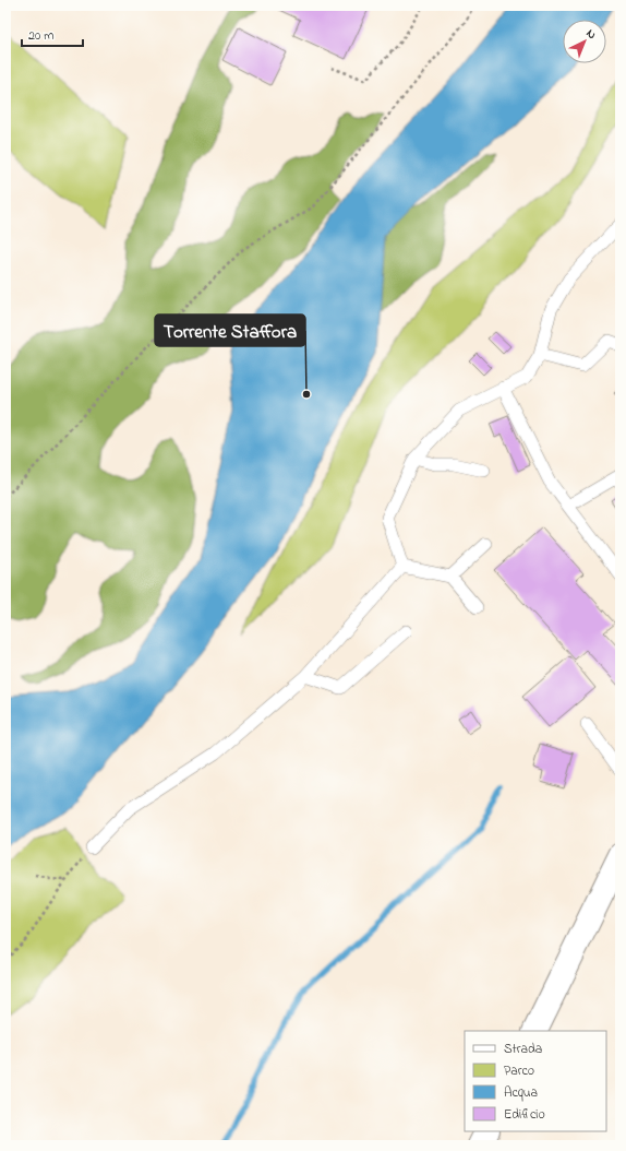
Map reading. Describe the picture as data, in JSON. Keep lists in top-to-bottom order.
{
  "places": ["Torrente Staffora"],
  "legend": [
    "Strada",
    "Parco",
    "Acqua",
    "Edificio"
  ],
  "scale_bar": "20 m",
  "north": "top right"
}
